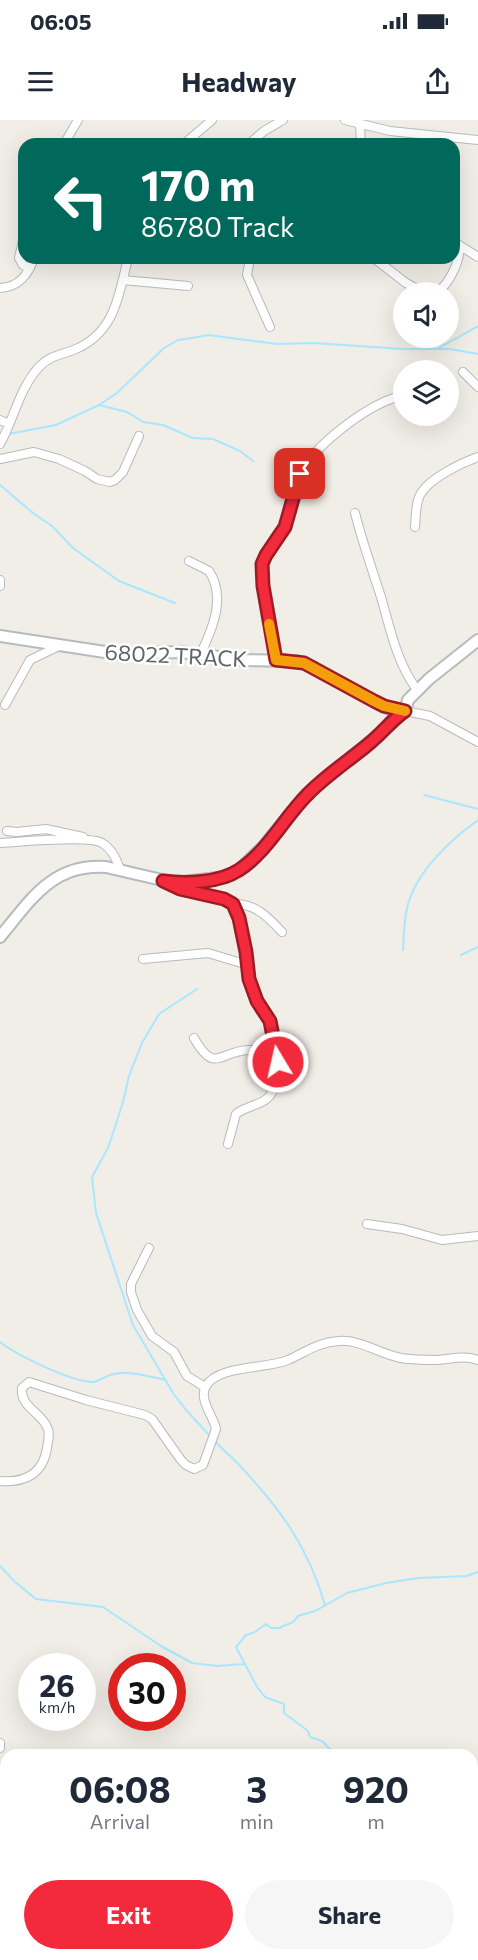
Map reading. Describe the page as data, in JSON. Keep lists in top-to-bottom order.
{
  "streets": {
    "street": ["68022 TRACK"]
  },
  "page": {
    "status": "06:05",
    "header": "Headway",
    "turn": ["170 m", "86780 Track"],
    "speed": "26 km/h",
    "limit": "30",
    "eta": [
      "06:08",
      "Arrival",
      "3",
      "min",
      "920",
      "m"
    ],
    "buttons": ["Exit", "Share"]
  }
}
